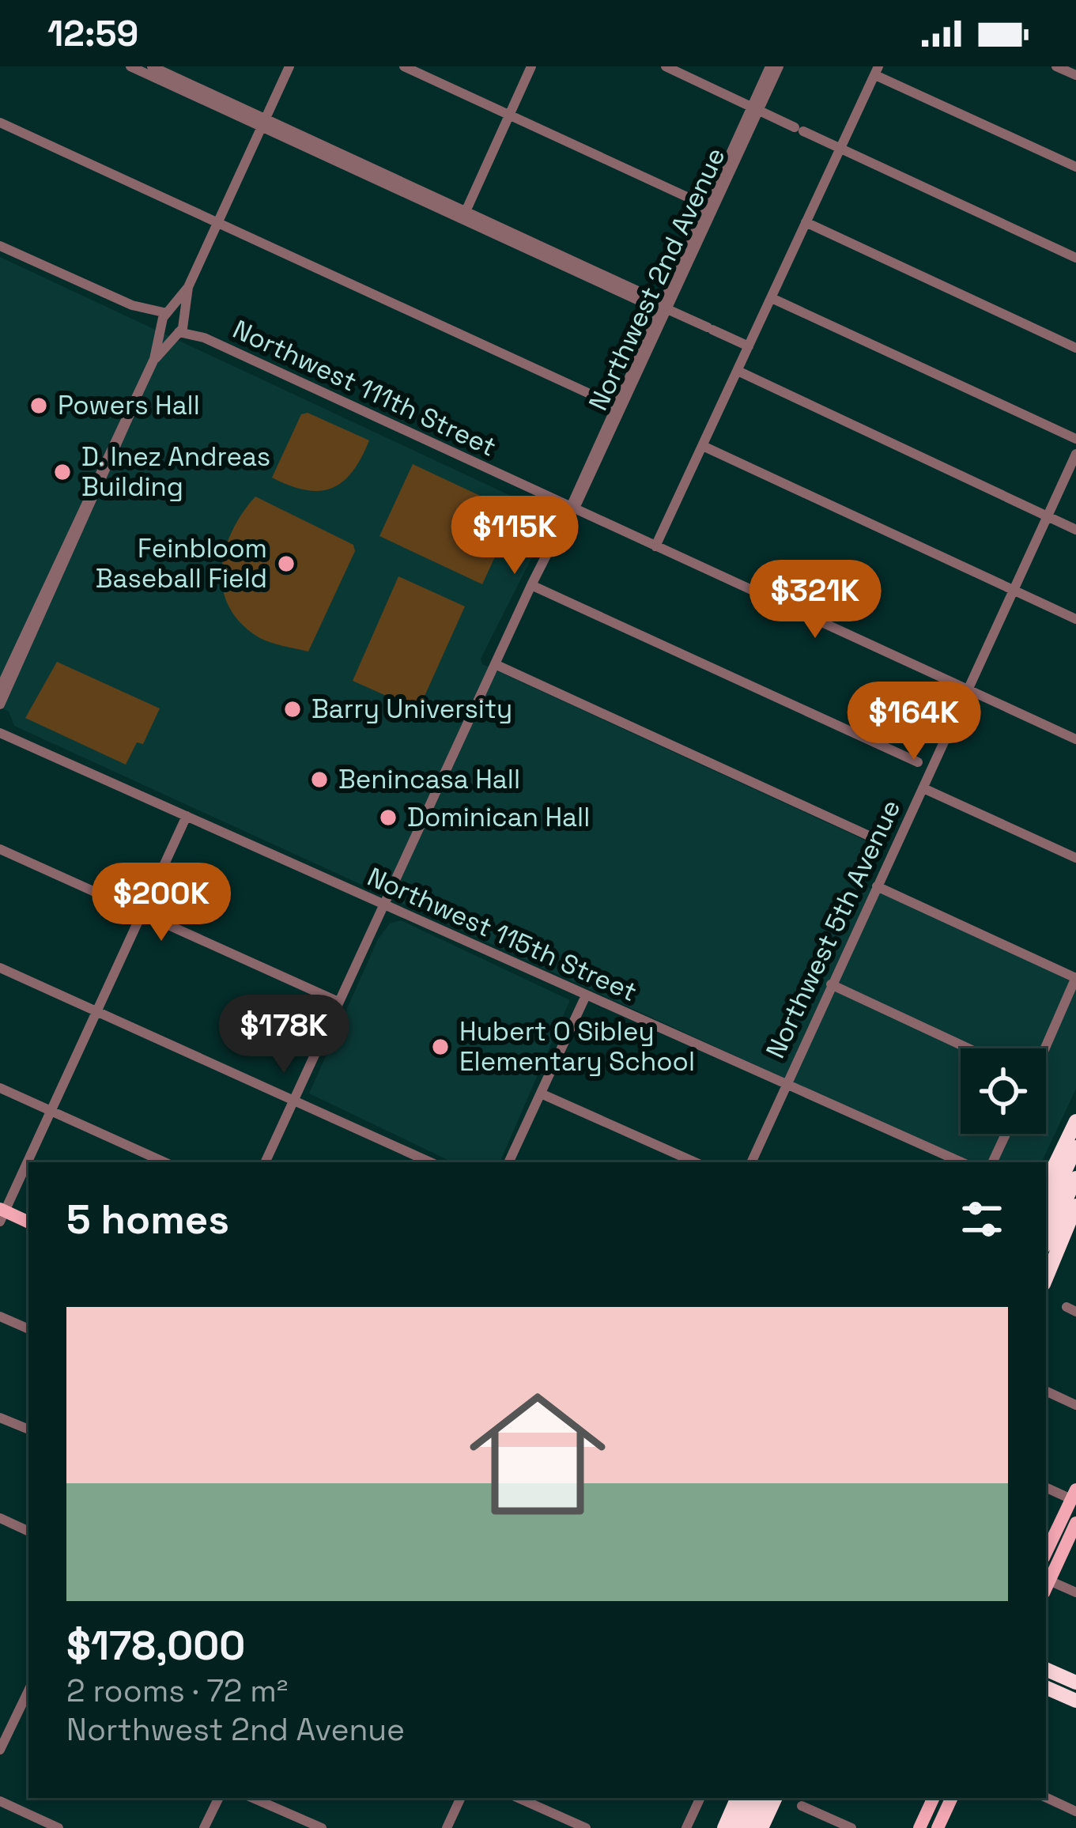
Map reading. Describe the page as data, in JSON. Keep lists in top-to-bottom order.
{
  "streets": {
    "street": [
      "Northwest 2nd Avenue",
      "Northwest 111th Street",
      "Northwest 5th Avenue",
      "Northwest 115th Street"
    ]
  },
  "crossings": [
    ["Northwest 2nd Avenue", "Northwest 111th Street"],
    ["Northwest 2nd Avenue", "Northwest 115th Street"],
    ["Northwest 111th Street", "Northwest 5th Avenue"],
    ["Northwest 5th Avenue", "Northwest 115th Street"]
  ],
  "places": [
    "Powers Hall",
    "D. Inez Andreas Building",
    "Feinbloom Baseball Field",
    "Barry University",
    "Benincasa Hall",
    "Dominican Hall",
    "Hubert O Sibley Elementary School"
  ],
  "page": {
    "status": "12:59",
    "price": [
      "$115K",
      "$321K",
      "$164K",
      "$200K",
      "$178K"
    ],
    "heading": "5 homes",
    "list": [
      {
        "name": "$178,000",
        "note": "2 rooms · 72 m² · Northwest 2nd Avenue"
      }
    ]
  }
}
